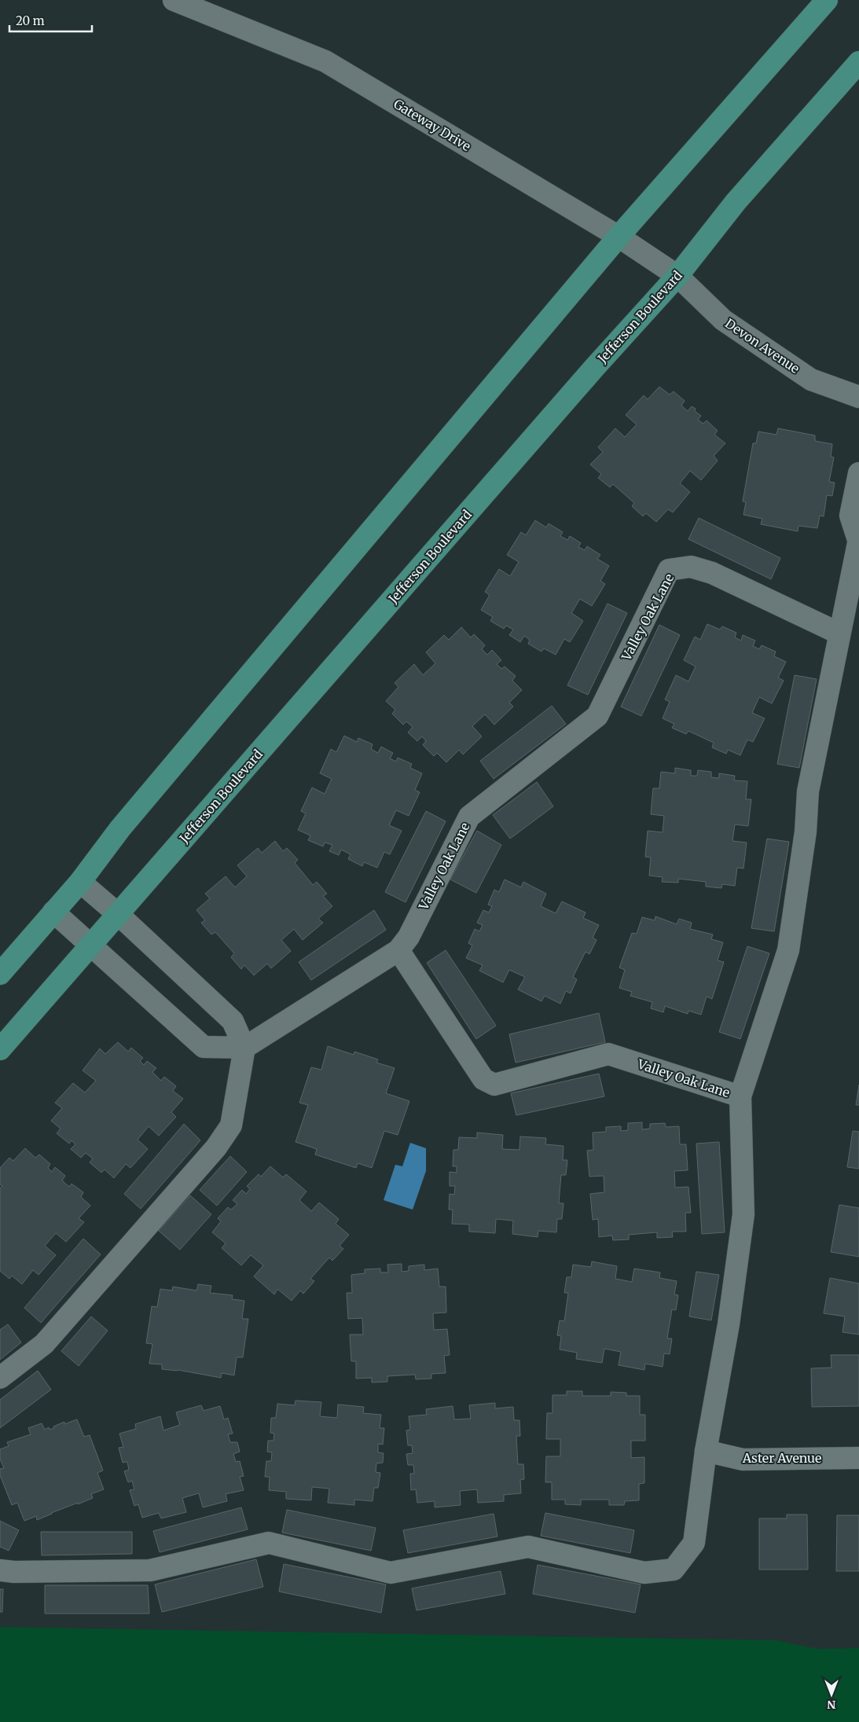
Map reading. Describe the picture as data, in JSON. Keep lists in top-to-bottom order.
{
  "streets": {
    "main road": ["Jefferson Boulevard"],
    "street": [
      "Gateway Drive",
      "Devon Avenue",
      "Valley Oak Lane",
      "Aster Avenue"
    ]
  },
  "crossings": [
    ["Gateway Drive", "Jefferson Boulevard"],
    ["Gateway Drive", "Devon Avenue"],
    ["Jefferson Boulevard", "Devon Avenue"]
  ],
  "scale_bar": "20 m",
  "north": "bottom"
}
